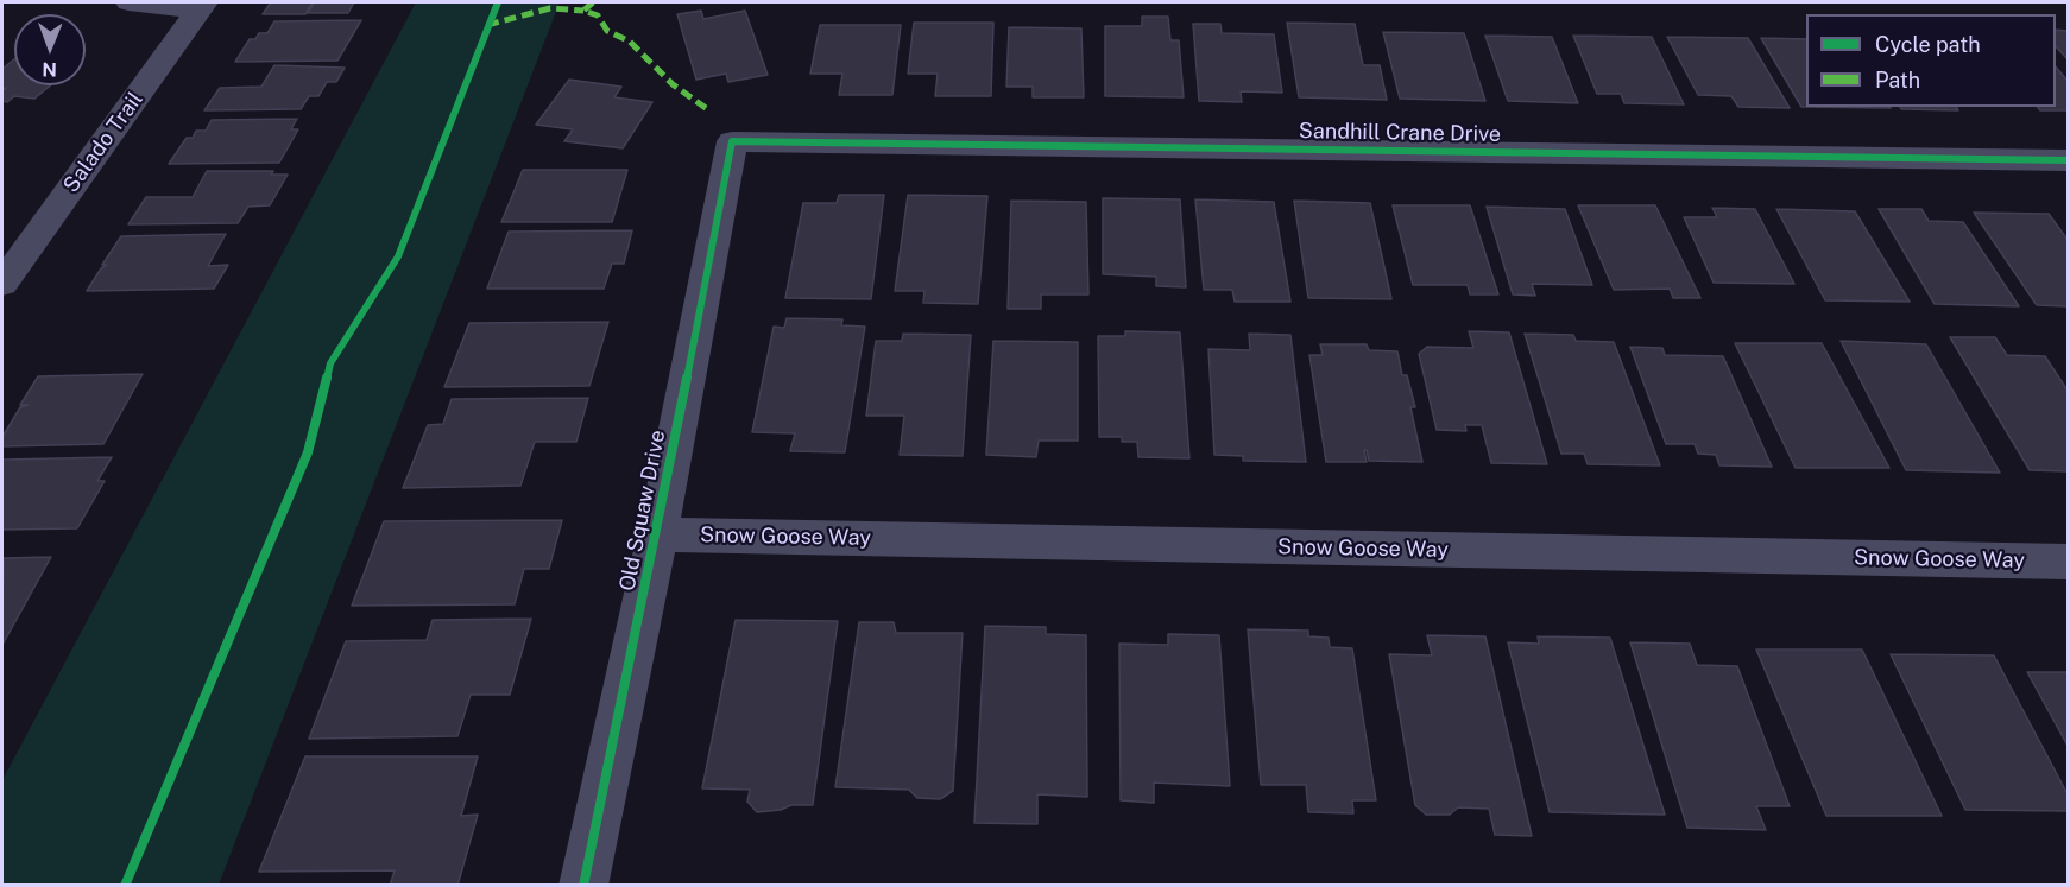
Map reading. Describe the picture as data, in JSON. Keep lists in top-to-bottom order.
{
  "streets": {
    "street": [
      "Sandhill Crane Drive",
      "Salado Trail",
      "Old Squaw Drive",
      "Snow Goose Way"
    ]
  },
  "crossings": [
    ["Sandhill Crane Drive", "Old Squaw Drive"],
    ["Old Squaw Drive", "Snow Goose Way"]
  ],
  "legend": ["Cycle path", "Path"],
  "north": "bottom"
}
